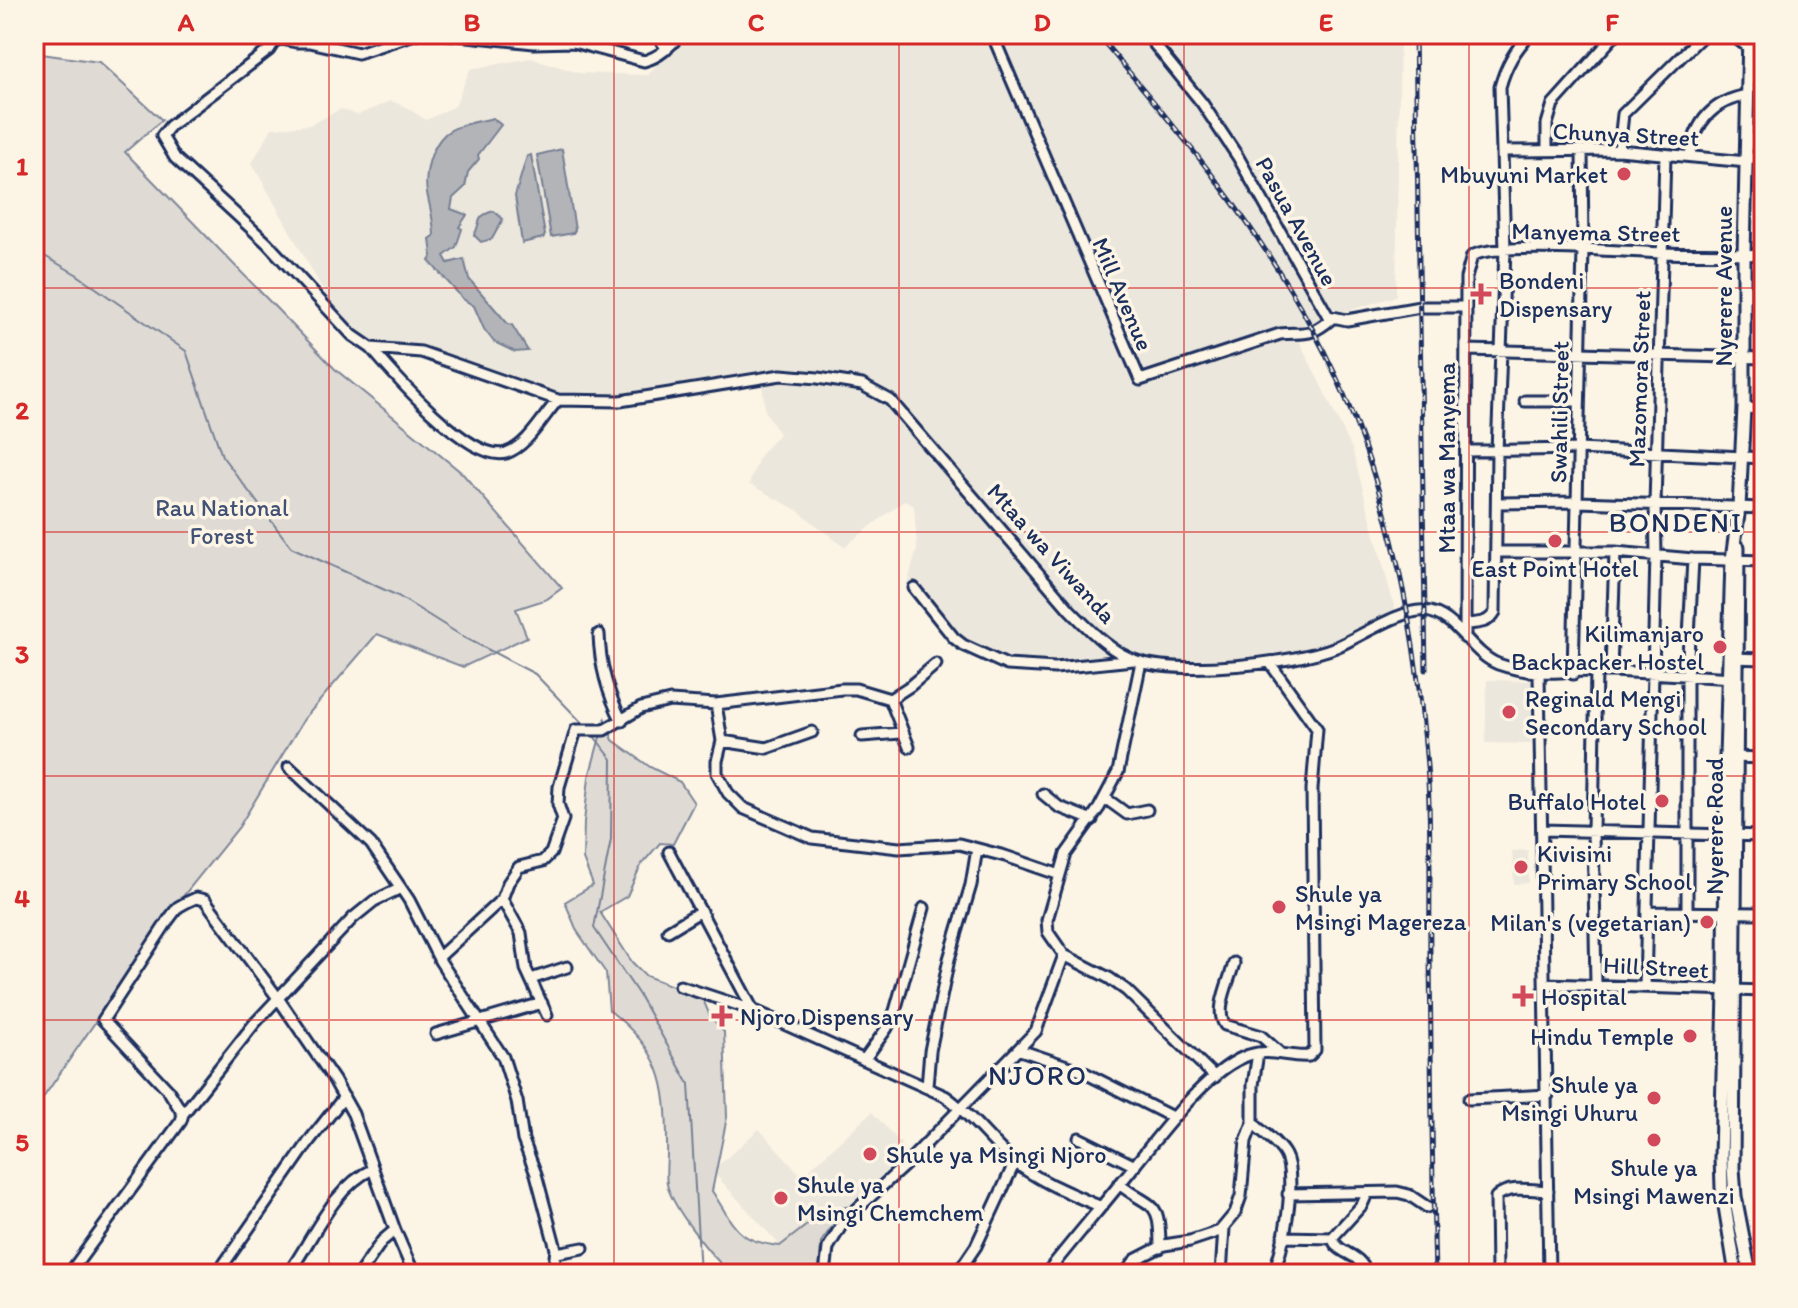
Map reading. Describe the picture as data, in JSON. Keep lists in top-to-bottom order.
{
  "streets": {
    "main road": ["Nyerere Avenue", "Nyerere Road"],
    "street": [
      "Chunya Street",
      "Pasua Avenue",
      "Manyema Street",
      "Mill Avenue",
      "Mazomora Street",
      "Swahili Street",
      "Mtaa wa Manyema",
      "Mtaa wa Viwanda",
      "Hill Street"
    ]
  },
  "crossings": [
    ["Chunya Street", "Nyerere Avenue"],
    ["Chunya Street", "Mazomora Street"],
    ["Chunya Street", "Swahili Street"],
    ["Pasua Avenue", "Mill Avenue"],
    ["Pasua Avenue", "Mtaa wa Manyema"],
    ["Manyema Street", "Nyerere Avenue"],
    ["Manyema Street", "Mazomora Street"],
    ["Manyema Street", "Swahili Street"],
    ["Manyema Street", "Mtaa wa Manyema"],
    ["Nyerere Avenue", "Nyerere Road"],
    ["Mazomora Street", "Mtaa wa Viwanda"],
    ["Mazomora Street", "Hill Street"],
    ["Swahili Street", "Mtaa wa Viwanda"],
    ["Mtaa wa Manyema", "Mtaa wa Viwanda"],
    ["Mtaa wa Viwanda", "Nyerere Road"],
    ["Nyerere Road", "Hill Street"]
  ],
  "districts": ["BONDENI", "NJORO"],
  "parks": ["Rau National Forest"],
  "places": {
    "other": [
      "Mbuyuni Market",
      "East Point Hotel",
      "Kilimanjaro Backpacker Hostel",
      "Reginald Mengi Secondary School",
      "Buffalo Hotel",
      "Kivisini Primary School",
      "Shule ya Msingi Magereza",
      "Milan's (vegetarian)",
      "Hindu Temple",
      "Shule ya Msingi Uhuru",
      "Shule ya Msingi Mawenzi",
      "Shule ya Msingi Njoro",
      "Shule ya Msingi Chemchem"
    ],
    "health": ["Bondeni Dispensary", "Hospital", "Njoro Dispensary"]
  },
  "grid": {
    "columns": [
      "A",
      "B",
      "C",
      "D",
      "E",
      "F"
    ],
    "rows": [
      "1",
      "2",
      "3",
      "4",
      "5"
    ]
  }
}
